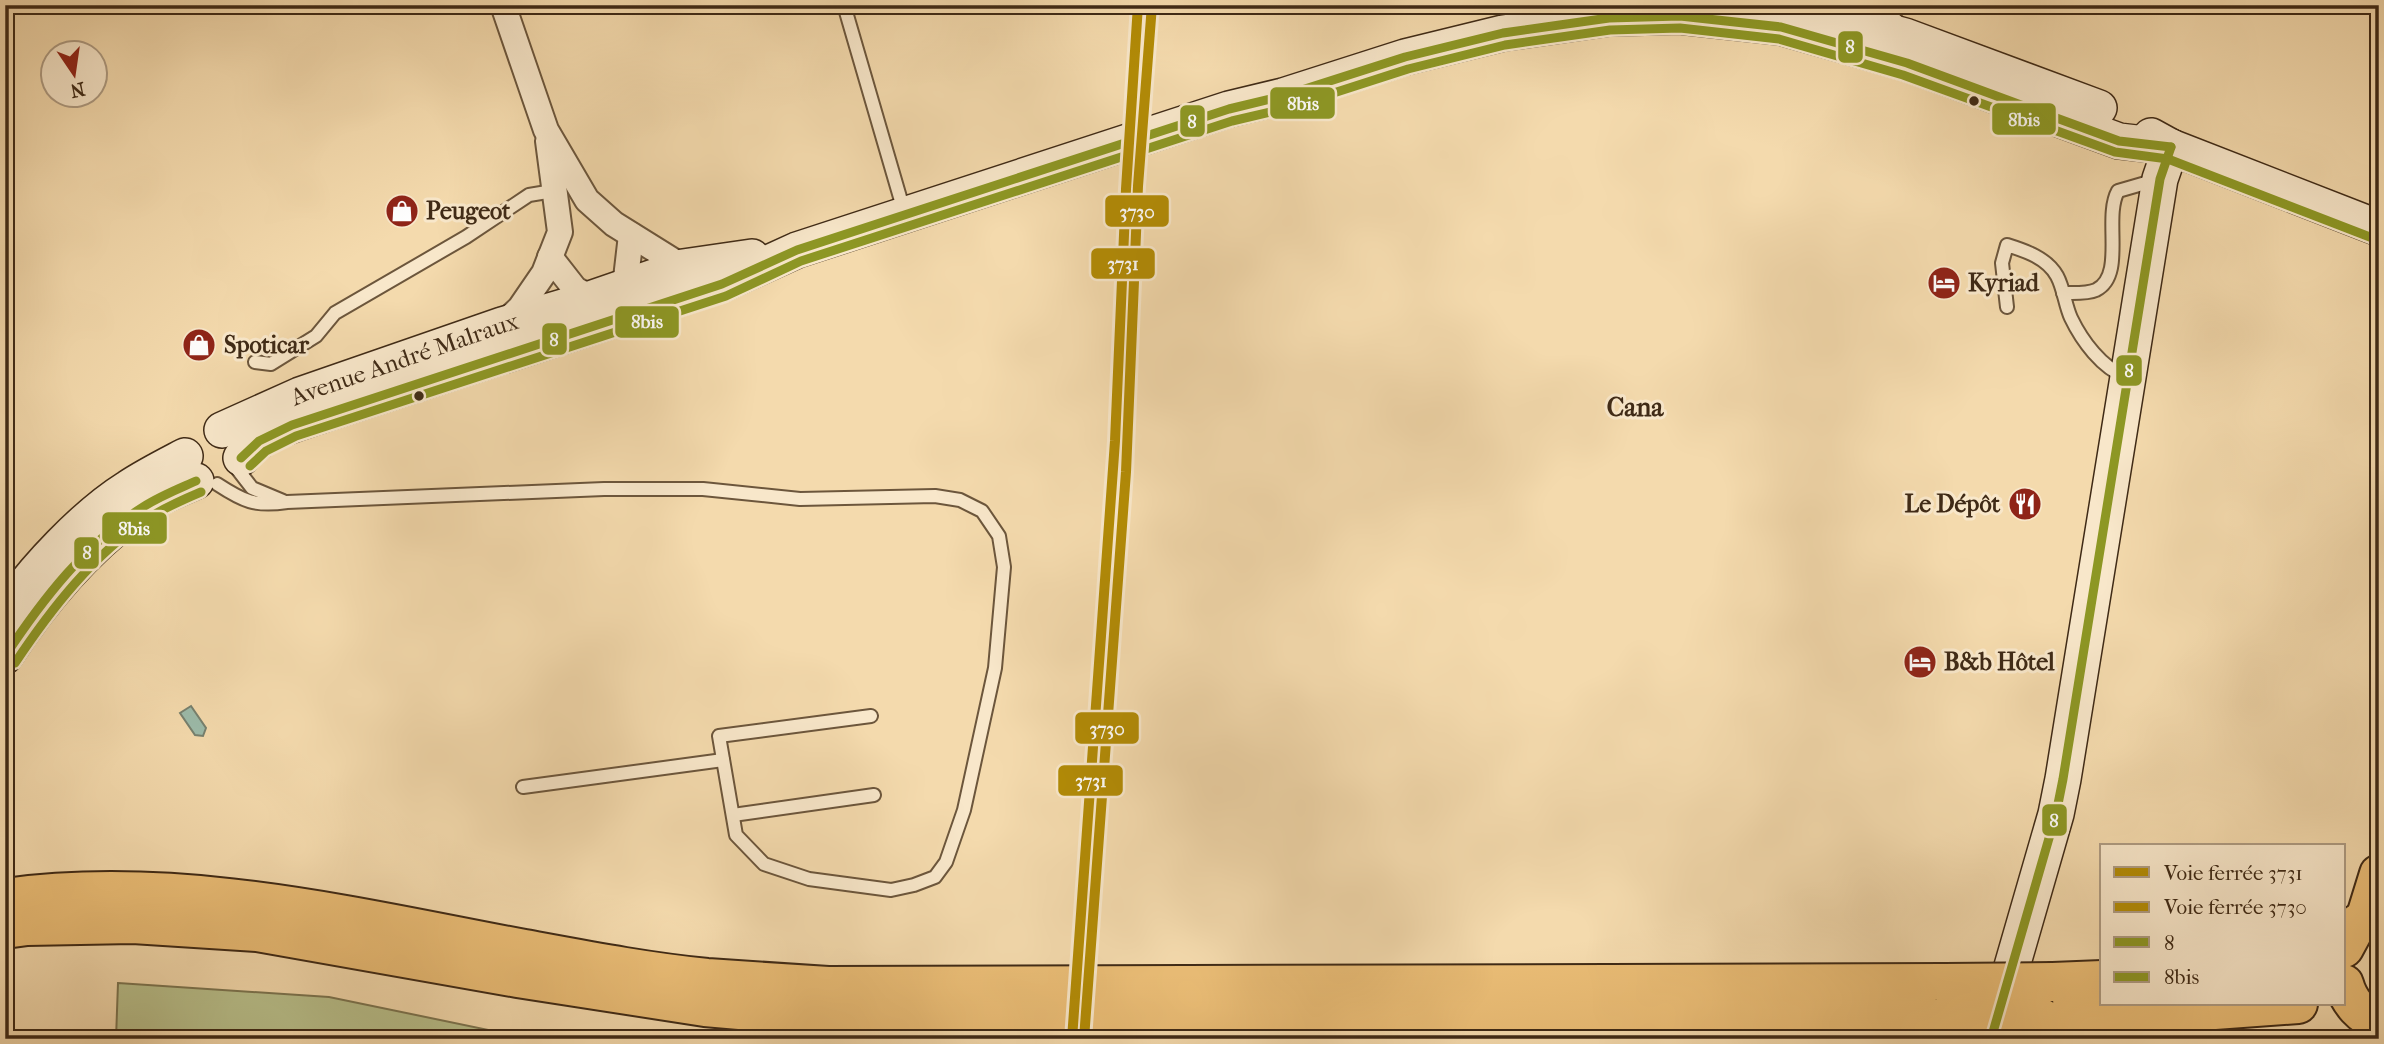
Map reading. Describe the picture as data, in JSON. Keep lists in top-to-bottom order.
{
  "streets": {
    "street": ["Avenue André Malraux"]
  },
  "districts": ["Cana"],
  "places": {
    "shop": ["Peugeot", "Spoticar"],
    "hotel": ["Kyriad", "B&b Hôtel"],
    "restaurant": ["Le Dépôt"]
  },
  "lines": [
    "rail line 3731",
    "rail line 3730",
    "transit line 8",
    "transit line 8bis"
  ],
  "legend": [
    "Voie ferrée 3731",
    "Voie ferrée 3730",
    "8",
    "8bis"
  ],
  "north": "bottom"
}
